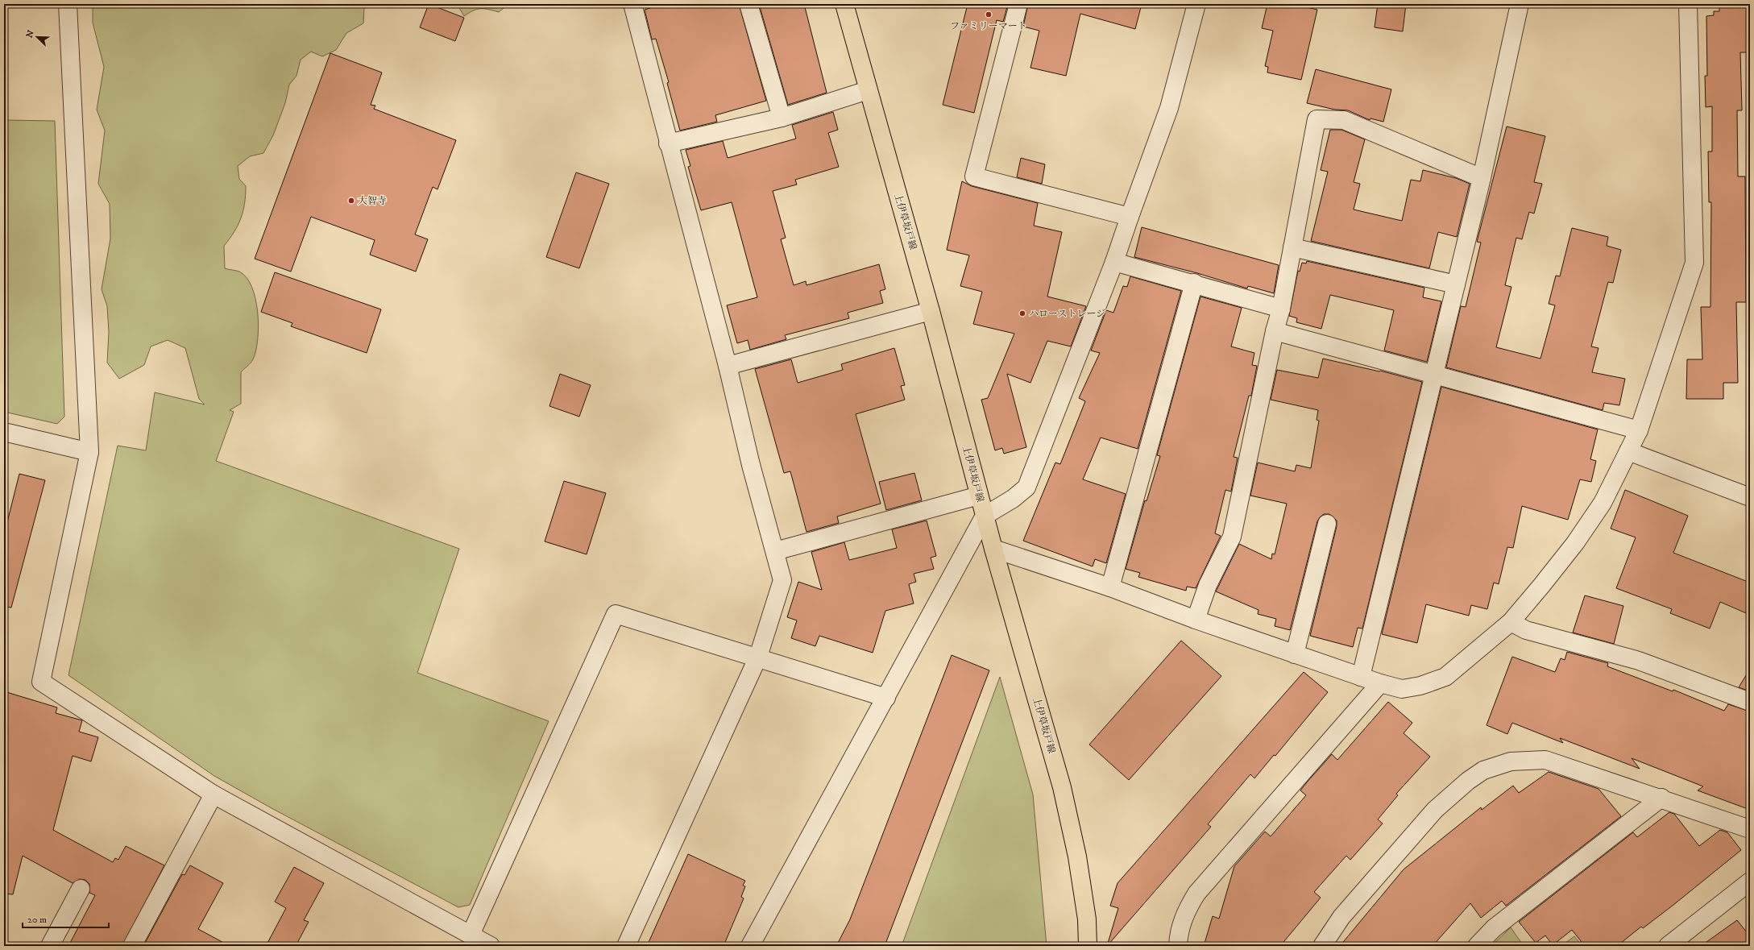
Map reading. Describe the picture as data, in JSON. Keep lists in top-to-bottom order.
{
  "streets": {
    "main road": ["上伊草坂戸線"]
  },
  "places": ["ファミリーマート", "大智寺", "ハローストレージ"],
  "scale_bar": "20 m",
  "north": "top left"
}
